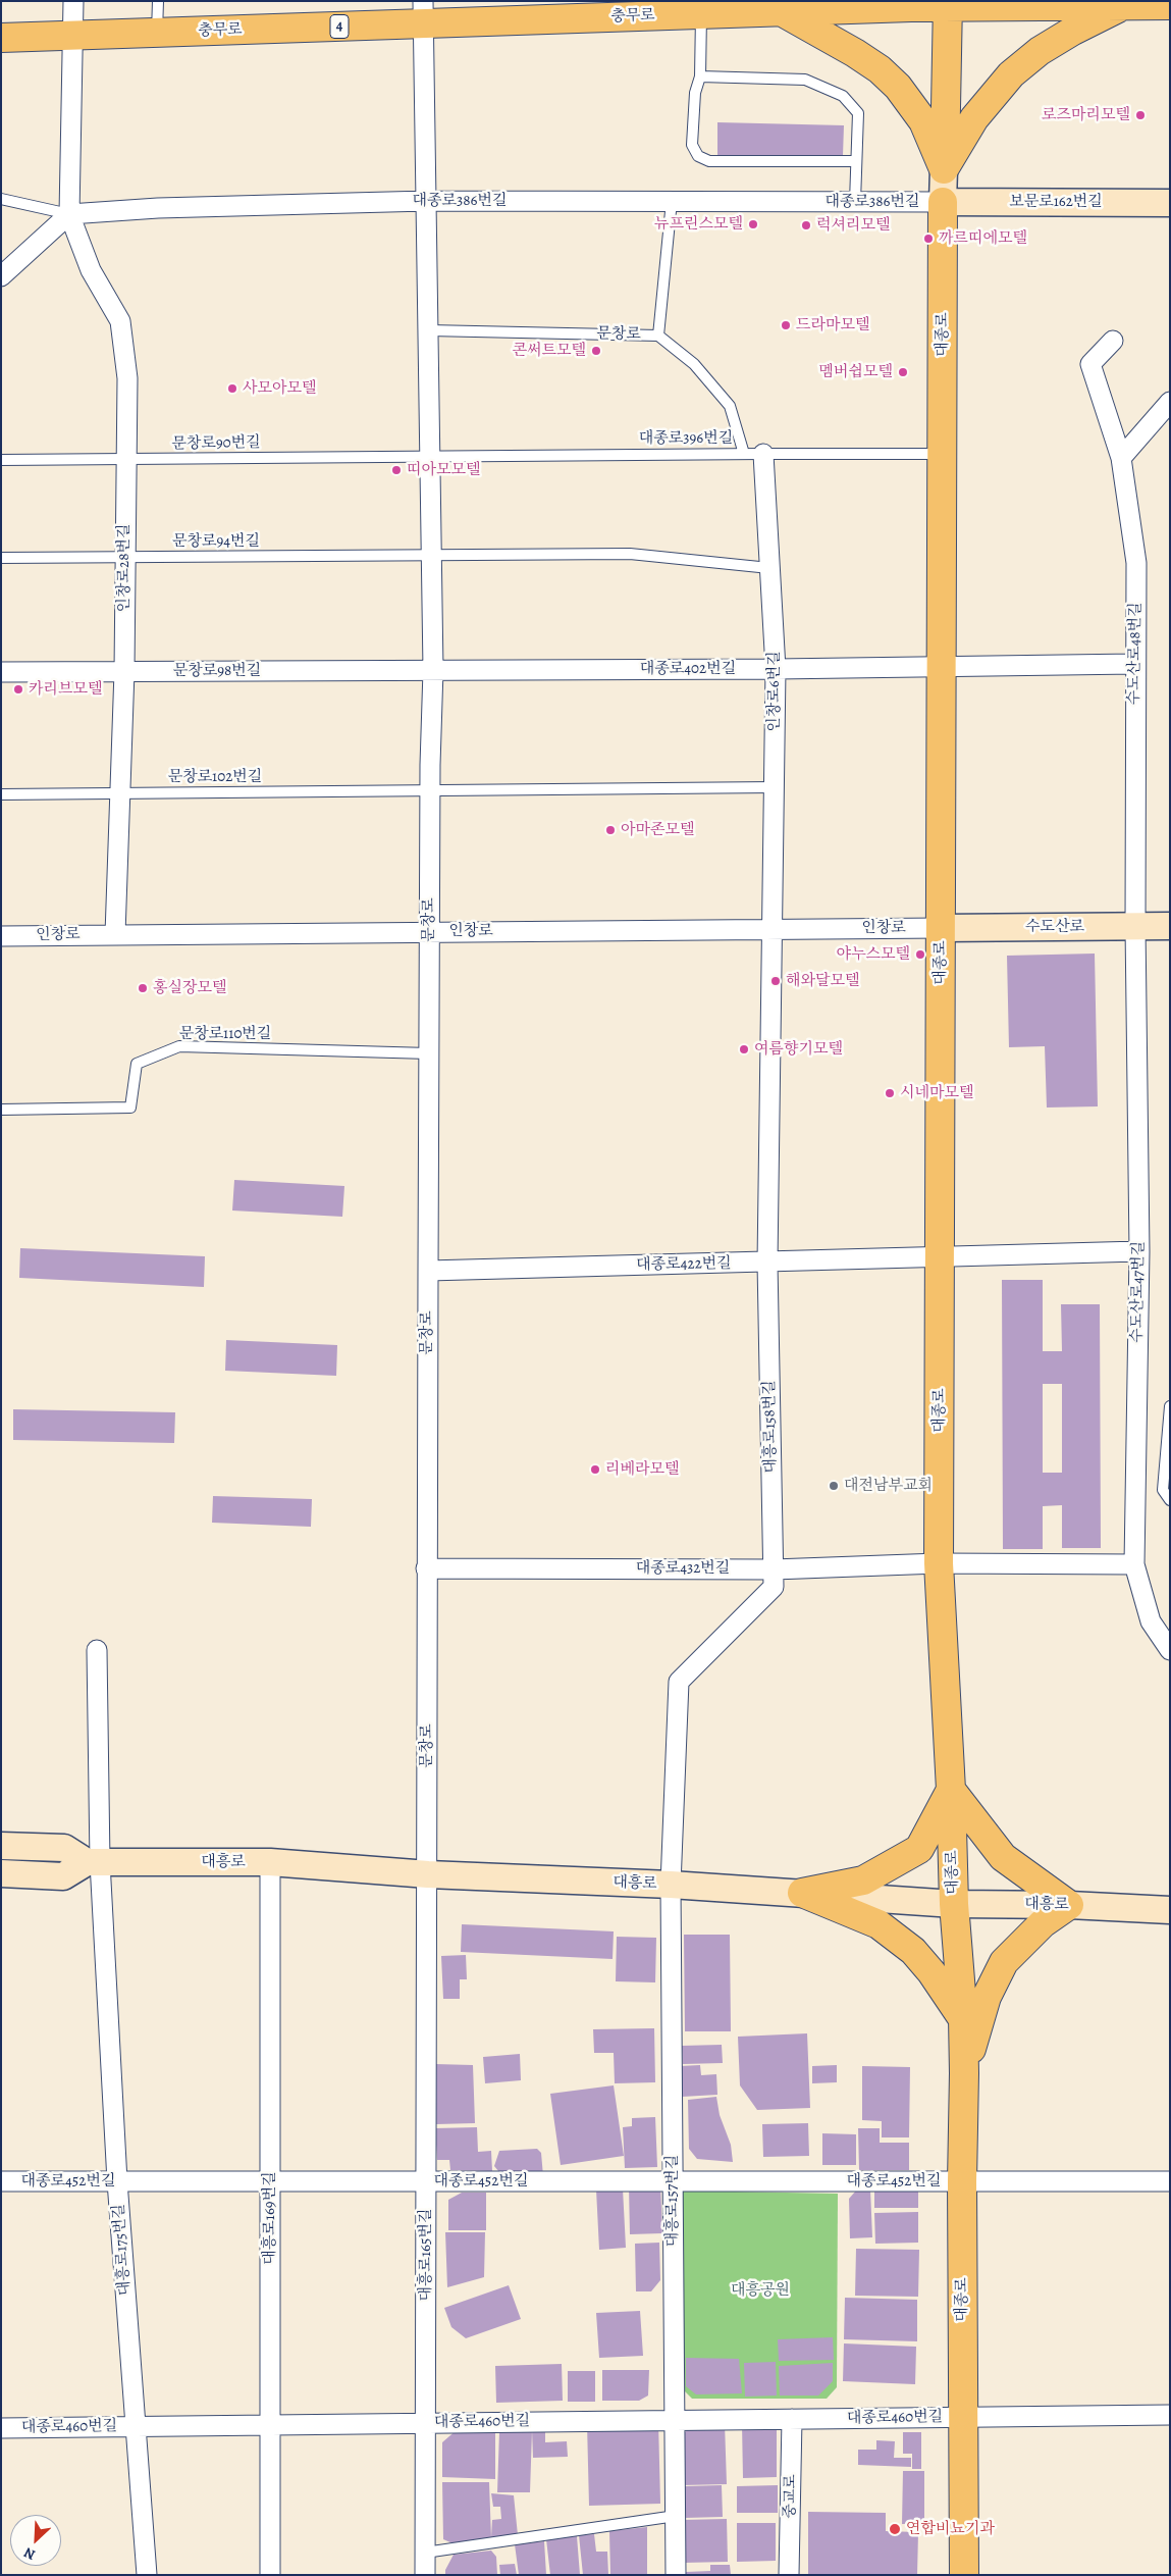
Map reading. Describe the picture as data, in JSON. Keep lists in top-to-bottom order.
{
  "streets": {
    "main road": [
      "충무로",
      "4",
      "보문로162번길",
      "대종로",
      "수도산로",
      "대흥로"
    ],
    "street": [
      "대종로386번길",
      "문창로",
      "인창로28번길",
      "수도산로48번길",
      "대종로402번길",
      "문창로98번길",
      "인창로6번길",
      "인창로",
      "대종로422번길",
      "수도산로47번길",
      "대흥로158번길",
      "대종로432번길",
      "대종로452번길",
      "대흥로157번길",
      "대흥로169번길",
      "대흥로175번길",
      "대흥로165번길",
      "대종로460번길",
      "중교로"
    ],
    "lane": [
      "대종로396번길",
      "문창로90번길",
      "문창로94번길",
      "문창로102번길",
      "문창로110번길"
    ]
  },
  "crossings": [
    ["충무로", "문창로"],
    ["충무로", "대종로"],
    ["대종로386번길", "보문로162번길"],
    ["대종로386번길", "문창로"],
    ["대종로386번길", "대종로"],
    ["대종로386번길", "인창로28번길"],
    ["보문로162번길", "대종로"],
    ["문창로", "대종로396번길"],
    ["문창로", "문창로90번길"],
    ["문창로", "문창로94번길"],
    ["문창로", "대종로402번길"],
    ["문창로", "문창로98번길"],
    ["문창로", "문창로102번길"],
    ["문창로", "인창로"],
    ["문창로", "문창로110번길"],
    ["문창로", "대종로422번길"],
    ["문창로", "대종로432번길"],
    ["문창로", "대흥로"],
    ["문창로", "대흥로165번길"],
    ["대종로", "대종로396번길"],
    ["대종로", "대종로402번길"],
    ["대종로", "수도산로"],
    ["대종로", "인창로"],
    ["대종로", "대종로422번길"],
    ["대종로", "대종로432번길"],
    ["대종로", "대흥로"],
    ["대종로", "대종로452번길"],
    ["대종로", "대종로460번길"],
    ["대종로396번길", "문창로90번길"],
    ["대종로396번길", "인창로6번길"],
    ["문창로90번길", "인창로28번길"],
    ["문창로94번길", "인창로28번길"],
    ["인창로28번길", "문창로98번길"],
    ["인창로28번길", "문창로102번길"],
    ["인창로28번길", "인창로"],
    ["수도산로48번길", "수도산로"],
    ["수도산로48번길", "수도산로47번길"],
    ["대종로402번길", "문창로98번길"],
    ["대종로402번길", "인창로6번길"],
    ["인창로6번길", "인창로"],
    ["인창로6번길", "대흥로158번길"],
    ["수도산로", "인창로"],
    ["수도산로", "수도산로47번길"],
    ["인창로", "대흥로158번길"],
    ["대종로422번길", "대흥로158번길"],
    ["대흥로158번길", "대종로432번길"],
    ["대흥로158번길", "대흥로"],
    ["대흥로158번길", "대흥로157번길"],
    ["대흥로", "대흥로157번길"],
    ["대흥로", "대흥로169번길"],
    ["대흥로", "대흥로175번길"],
    ["대흥로", "대흥로165번길"],
    ["대종로452번길", "대흥로157번길"],
    ["대종로452번길", "대흥로169번길"],
    ["대종로452번길", "대흥로175번길"],
    ["대종로452번길", "대흥로165번길"],
    ["대흥로157번길", "대종로460번길"],
    ["대흥로169번길", "대종로460번길"],
    ["대흥로175번길", "대종로460번길"],
    ["대흥로165번길", "대종로460번길"],
    ["대종로460번길", "중교로"]
  ],
  "parks": ["대흥공원"],
  "places": [
    "로즈마리모텔",
    "뉴프린스모텔",
    "럭셔리모텔",
    "까르띠에모텔",
    "드라마모텔",
    "콘써트모텔",
    "멤버쉽모텔",
    "사모아모텔",
    "띠아모모텔",
    "카리브모텔",
    "아마존모텔",
    "야누스모텔",
    "해와달모텔",
    "홍실장모텔",
    "여름향기모텔",
    "시네마모텔",
    "리베라모텔",
    "대전남부교회",
    "연합비뇨기과"
  ],
  "north": "bottom left"
}
